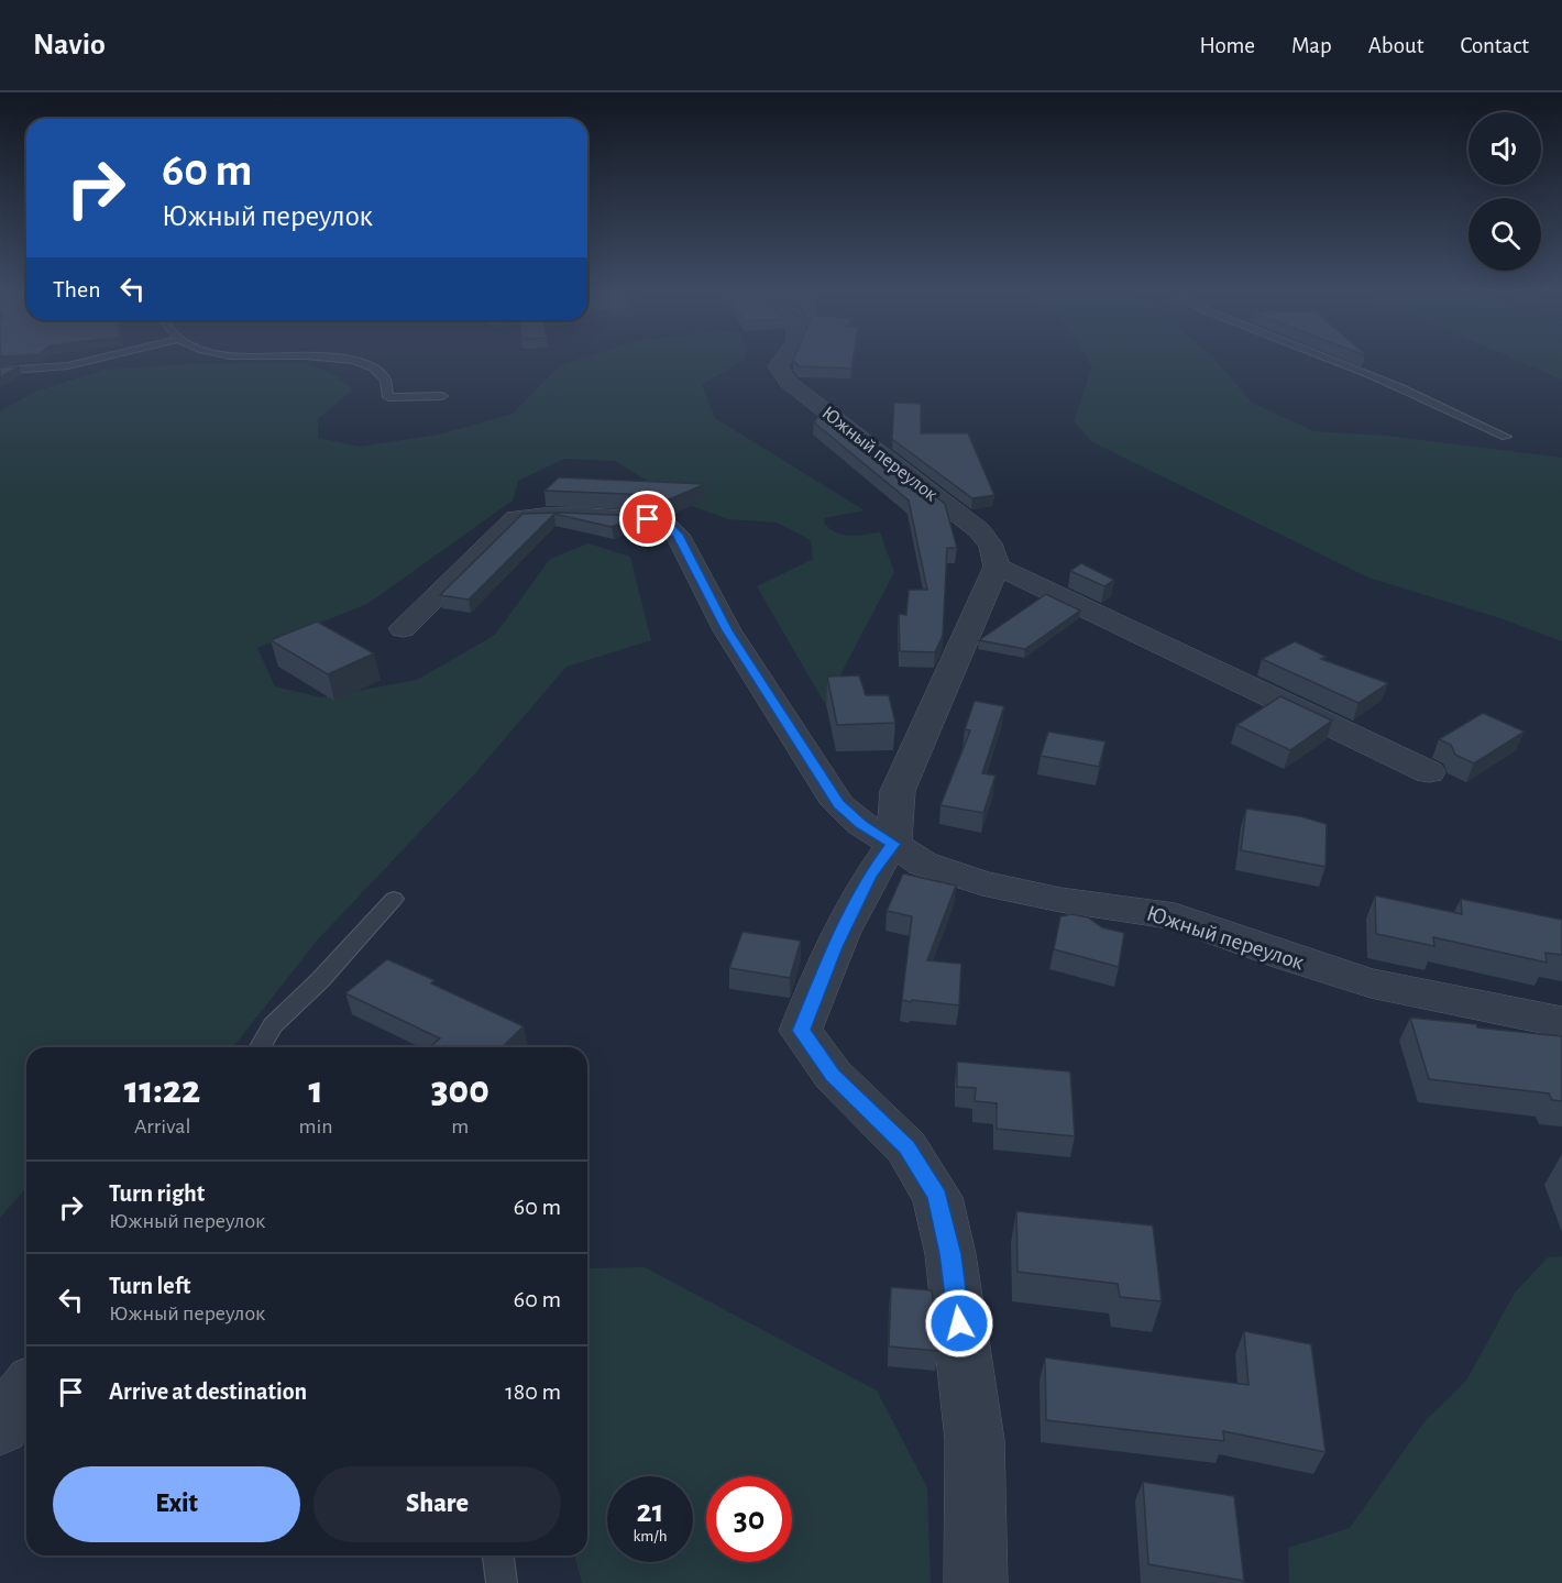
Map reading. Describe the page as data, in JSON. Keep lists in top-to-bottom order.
{
  "streets": {
    "street": ["Южный переулок"]
  },
  "page": {
    "header": "Navio",
    "nav": [
      "Home",
      "Map",
      "About",
      "Contact"
    ],
    "turn": ["60 m", "Южный переулок"],
    "then": "Then",
    "eta": [
      "11:22",
      "Arrival",
      "1",
      "min",
      "300",
      "m"
    ],
    "list": [
      {
        "name": "Turn right",
        "note": "Южный переулок",
        "value": "60 m"
      },
      {
        "name": "Turn left",
        "note": "Южный переулок",
        "value": "60 m"
      },
      {
        "name": "Arrive at destination",
        "value": "180 m"
      }
    ],
    "buttons": ["Exit", "Share"],
    "speed": "21 km/h",
    "limit": "30"
  }
}
